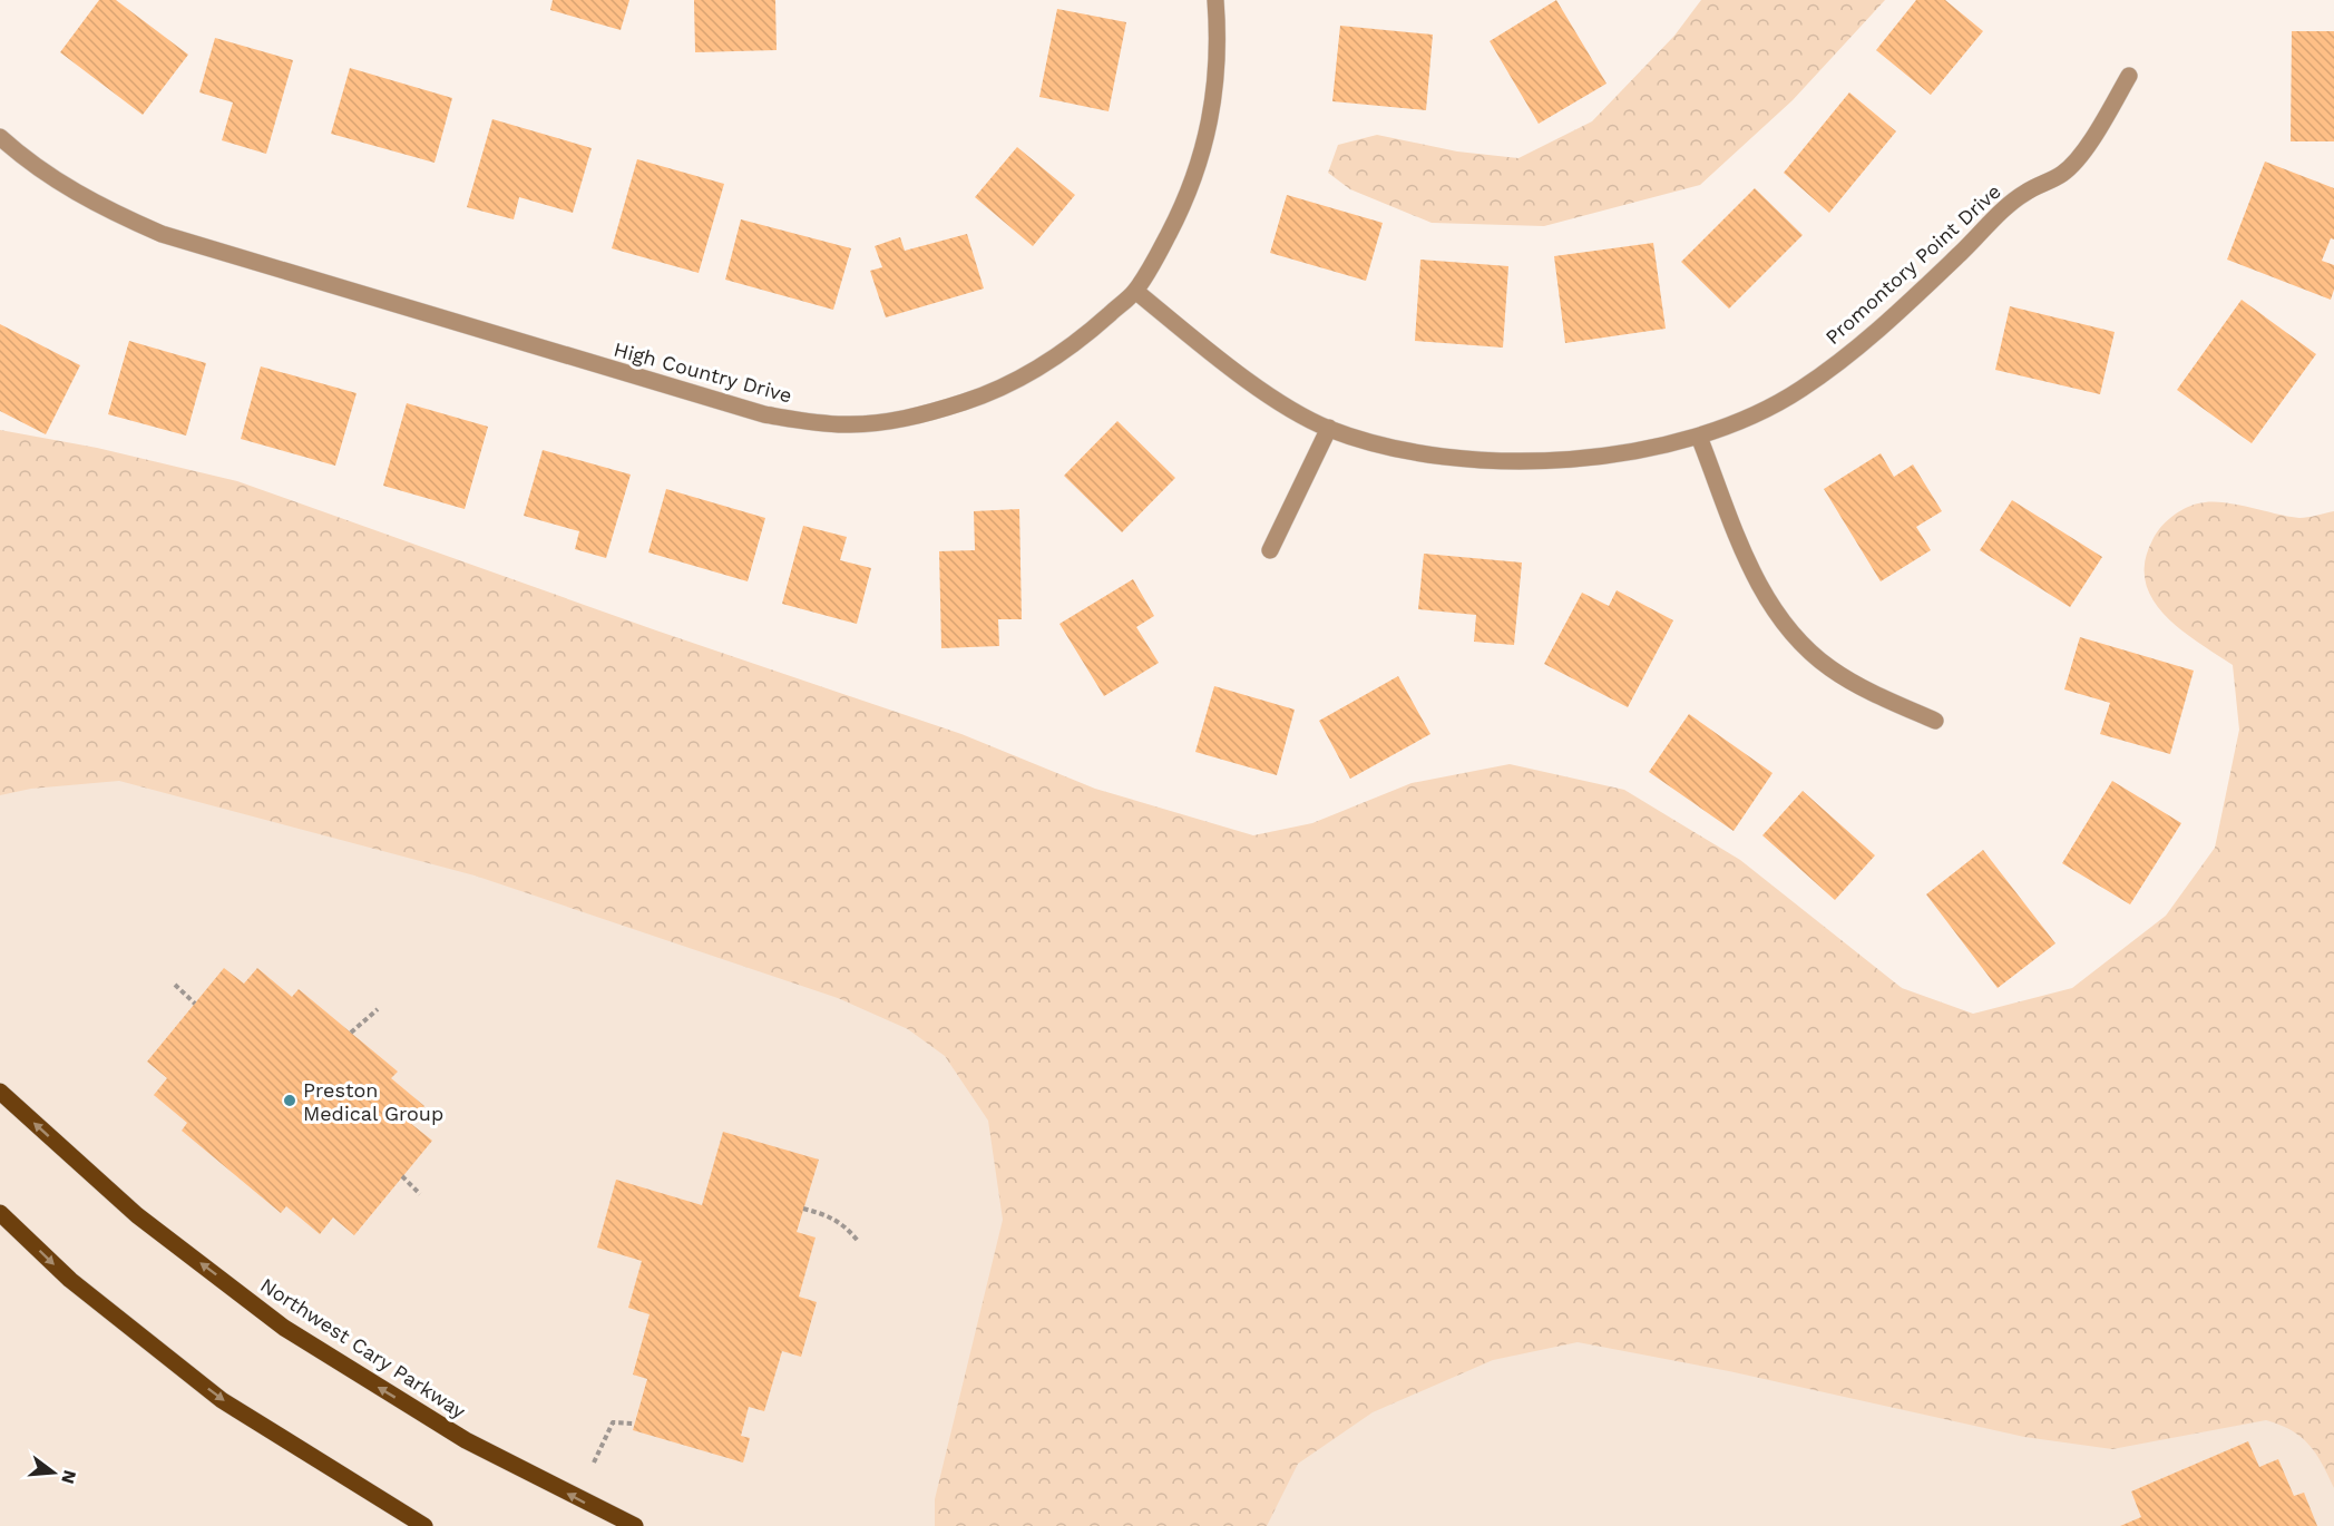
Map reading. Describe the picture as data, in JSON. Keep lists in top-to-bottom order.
{
  "streets": {
    "main road": ["Northwest Cary Parkway"],
    "street": ["Promontory Point Drive", "High Country Drive"]
  },
  "crossings": [
    ["Promontory Point Drive", "High Country Drive"]
  ],
  "places": ["Preston Medical Group"],
  "north": "right"
}
